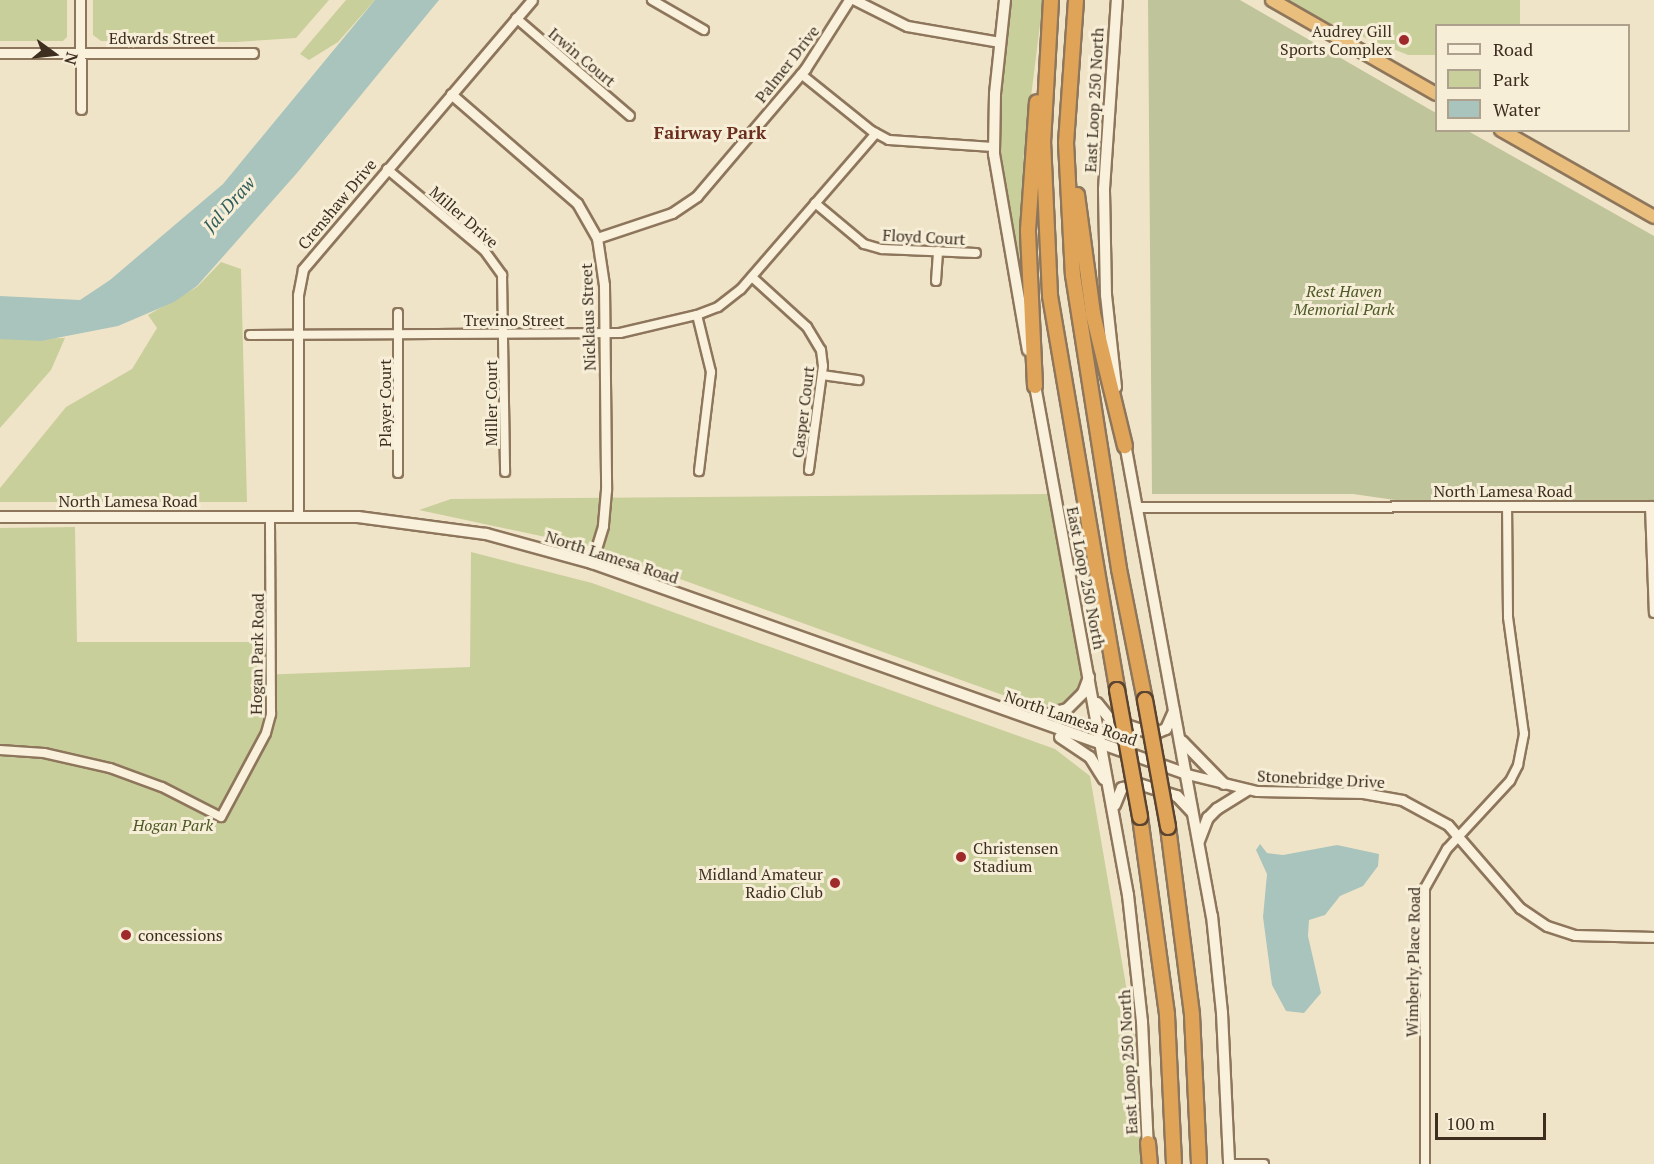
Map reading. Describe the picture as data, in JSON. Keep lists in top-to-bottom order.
{
  "streets": {
    "main road": ["East Loop 250 North", "North Lamesa Road"],
    "street": [
      "Edwards Street",
      "Irwin Court",
      "Palmer Drive",
      "Crenshaw Drive",
      "Miller Drive",
      "Floyd Court",
      "Nicklaus Street",
      "Trevino Street",
      "Player Court",
      "Miller Court",
      "Casper Court",
      "Hogan Park Road",
      "Stonebridge Drive",
      "Wimberly Place Road"
    ]
  },
  "crossings": [
    ["Irwin Court", "Crenshaw Drive"],
    ["Palmer Drive", "Nicklaus Street"],
    ["East Loop 250 North", "North Lamesa Road"],
    ["East Loop 250 North", "Stonebridge Drive"],
    ["Crenshaw Drive", "Miller Drive"],
    ["Crenshaw Drive", "Nicklaus Street"],
    ["Crenshaw Drive", "Trevino Street"],
    ["Crenshaw Drive", "North Lamesa Road"],
    ["Miller Drive", "Trevino Street"],
    ["Miller Drive", "Miller Court"],
    ["Floyd Court", "Trevino Street"],
    ["Nicklaus Street", "Trevino Street"],
    ["Nicklaus Street", "North Lamesa Road"],
    ["Trevino Street", "Player Court"],
    ["Trevino Street", "Miller Court"],
    ["Trevino Street", "Casper Court"],
    ["North Lamesa Road", "Hogan Park Road"],
    ["North Lamesa Road", "Stonebridge Drive"],
    ["North Lamesa Road", "Wimberly Place Road"],
    ["Stonebridge Drive", "Wimberly Place Road"]
  ],
  "districts": ["Fairway Park"],
  "water": ["Jal Draw"],
  "parks": ["Rest Haven Memorial Park", "Hogan Park"],
  "places": [
    "Audrey Gill Sports Complex",
    "Christensen Stadium",
    "Midland Amateur Radio Club",
    "concessions"
  ],
  "legend": ["Road", "Park", "Water"],
  "scale_bar": "100 m",
  "north": "right"
}
